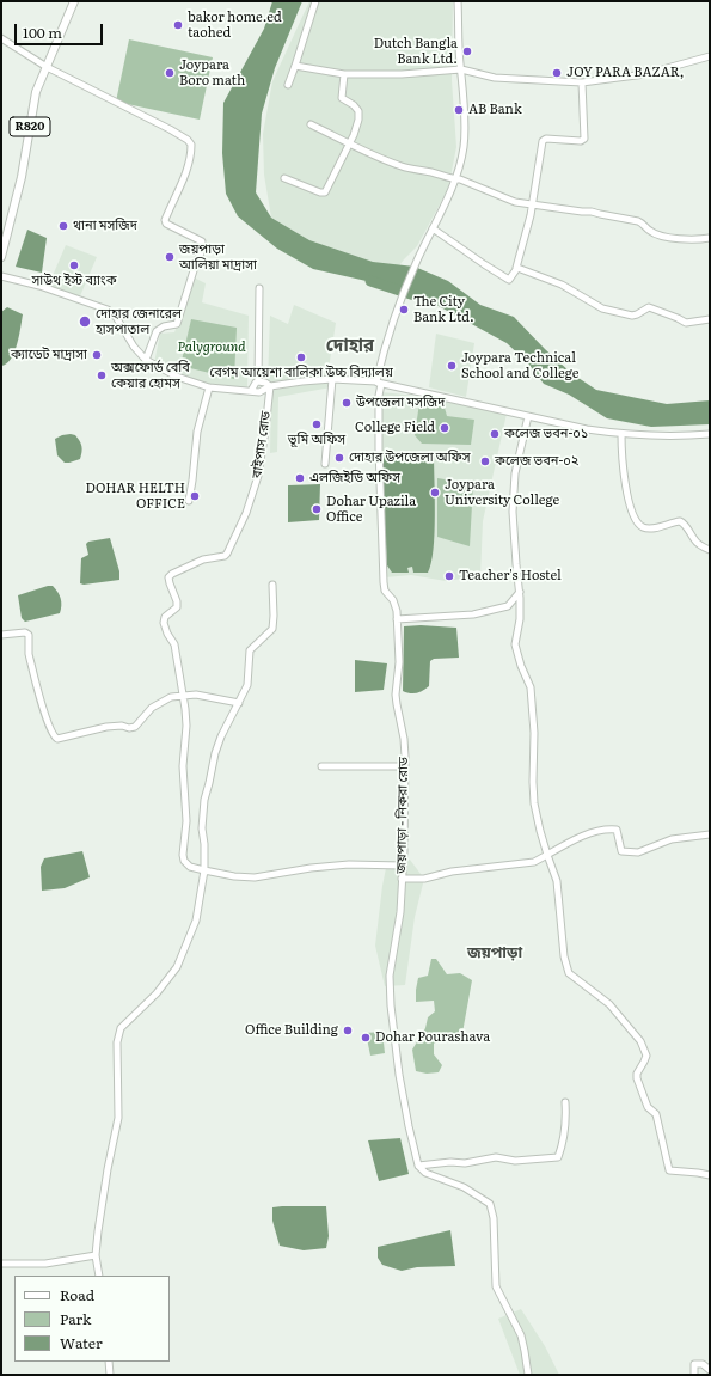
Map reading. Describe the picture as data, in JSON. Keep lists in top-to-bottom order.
{
  "streets": {
    "main road": ["R820"],
    "street": ["বাইপাস রোড", "জয়পাড়া - নিকরা রোড"]
  },
  "districts": ["দোহার", "জয়পাড়া"],
  "parks": ["Palyground"],
  "places": [
    "bakor home.ed taohed",
    "Dutch Bangla Bank Ltd.",
    "Joypara Boro math",
    "JOY PARA BAZAR,",
    "AB Bank",
    "থানা মসজিদ",
    "জয়পাড়া আলিয়া মাদ্রাসা",
    "সাউথ ইস্ট ব্যাংক",
    "The City Bank Ltd.",
    "দোহার জেনারেল হাসপাতাল",
    "ক্যাডেট মাদ্রাসা",
    "বেগম আয়েশা বালিকা উচ্চ বিদ্যালয়",
    "Joypara Technical School and College",
    "অক্সফোর্ড বেবি কেয়ার হোমস",
    "উপজেলা মসজিদ",
    "ভূমি অফিস",
    "College Field",
    "কলেজ ভবন-০১",
    "দোহার উপজেলা অফিস",
    "কলেজ ভবন-০২",
    "এলজিইডি অফিস",
    "Joypara University College",
    "DOHAR HELTH OFFICE",
    "Dohar Upazila Office",
    "Teacher's Hostel",
    "Office Building",
    "Dohar Pourashava"
  ],
  "legend": ["Road", "Park", "Water"],
  "scale_bar": "100 m"
}
